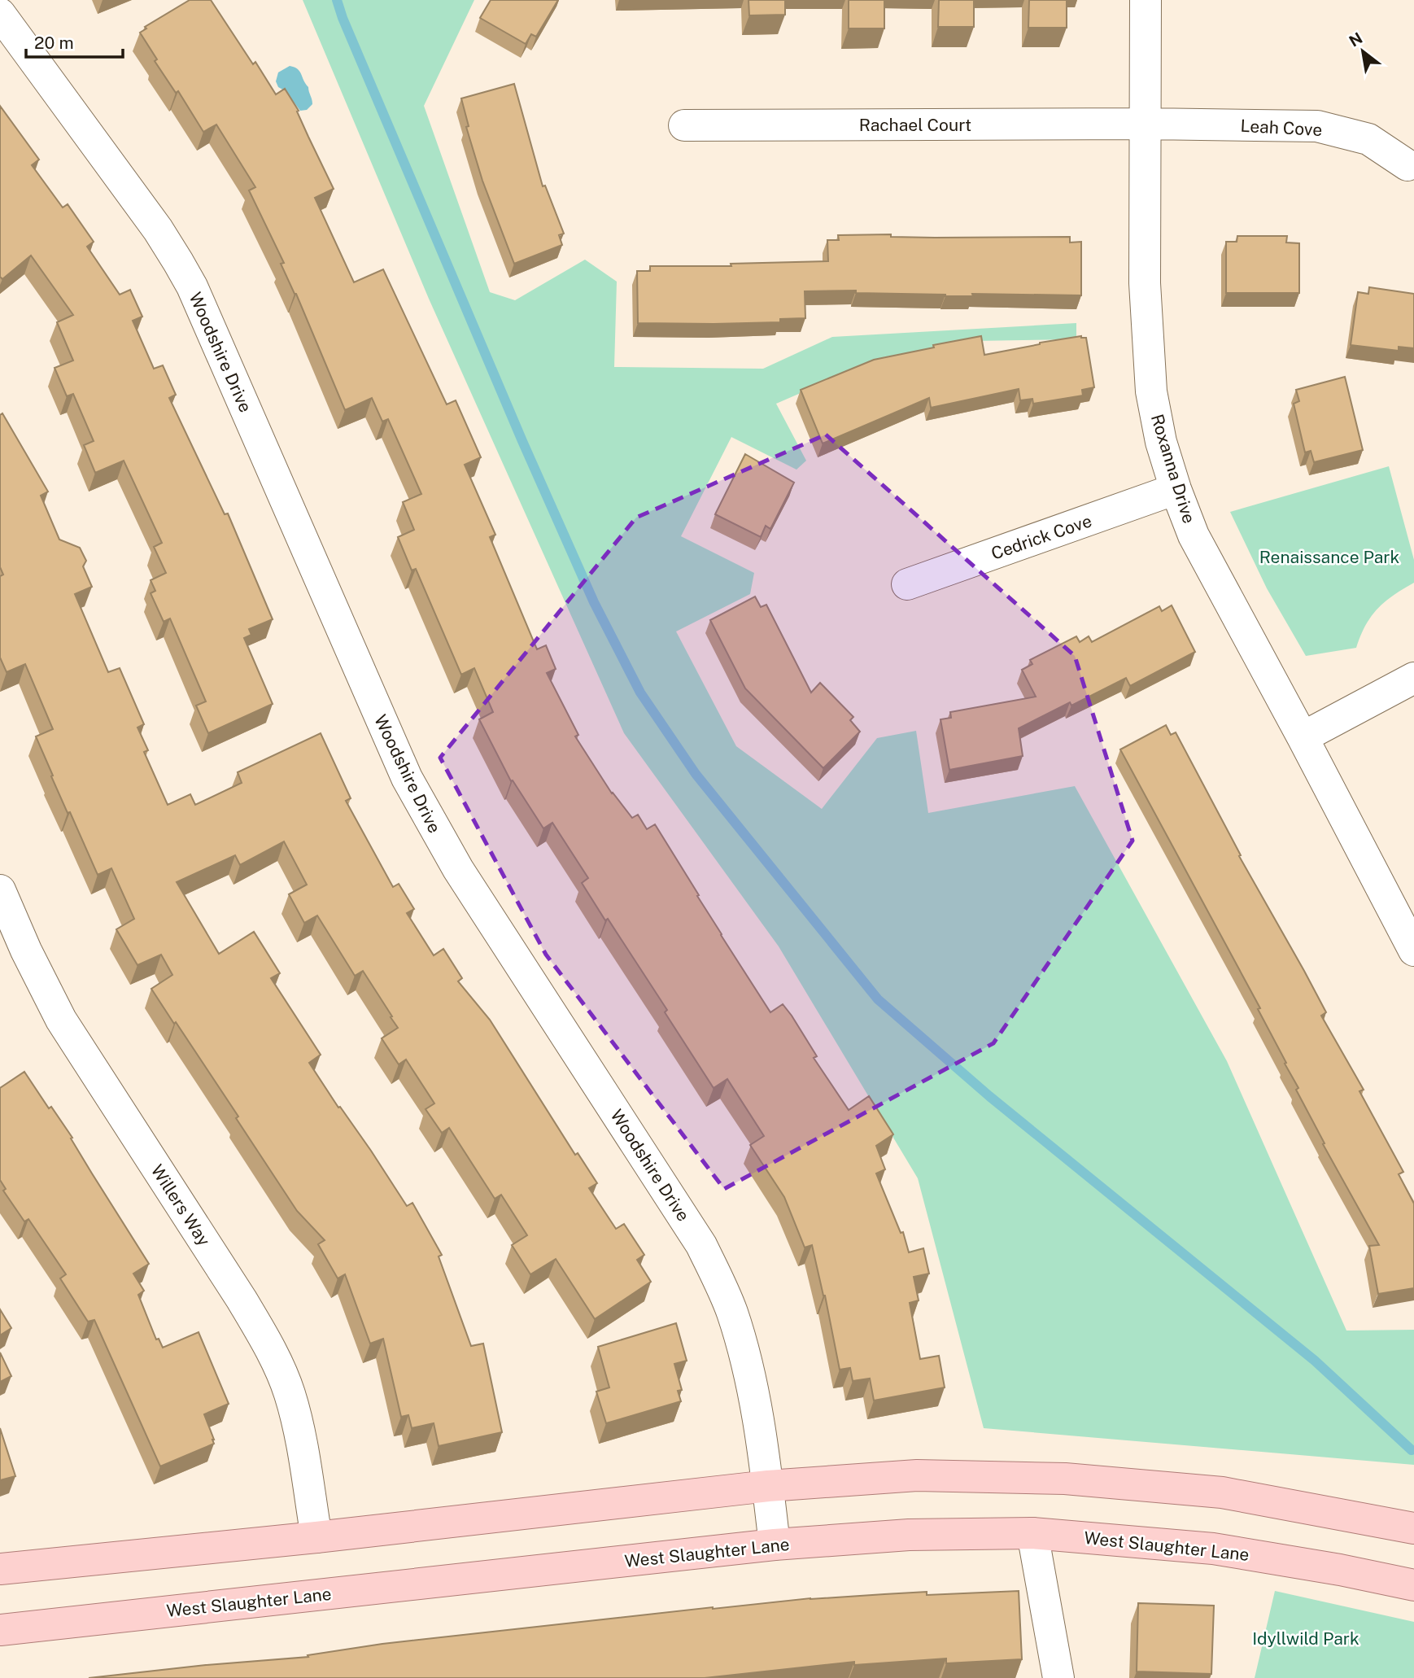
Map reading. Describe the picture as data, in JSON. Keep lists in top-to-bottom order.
{
  "streets": {
    "main road": ["West Slaughter Lane"],
    "street": [
      "Rachael Court",
      "Leah Cove",
      "Woodshire Drive",
      "Roxanna Drive",
      "Cedrick Cove",
      "Willers Way"
    ]
  },
  "crossings": [
    ["Rachael Court", "Leah Cove"],
    ["Rachael Court", "Roxanna Drive"],
    ["Leah Cove", "Roxanna Drive"],
    ["Woodshire Drive", "West Slaughter Lane"],
    ["Roxanna Drive", "Cedrick Cove"]
  ],
  "parks": ["Renaissance Park", "Idyllwild Park"],
  "scale_bar": "20 m",
  "north": "top left"
}
